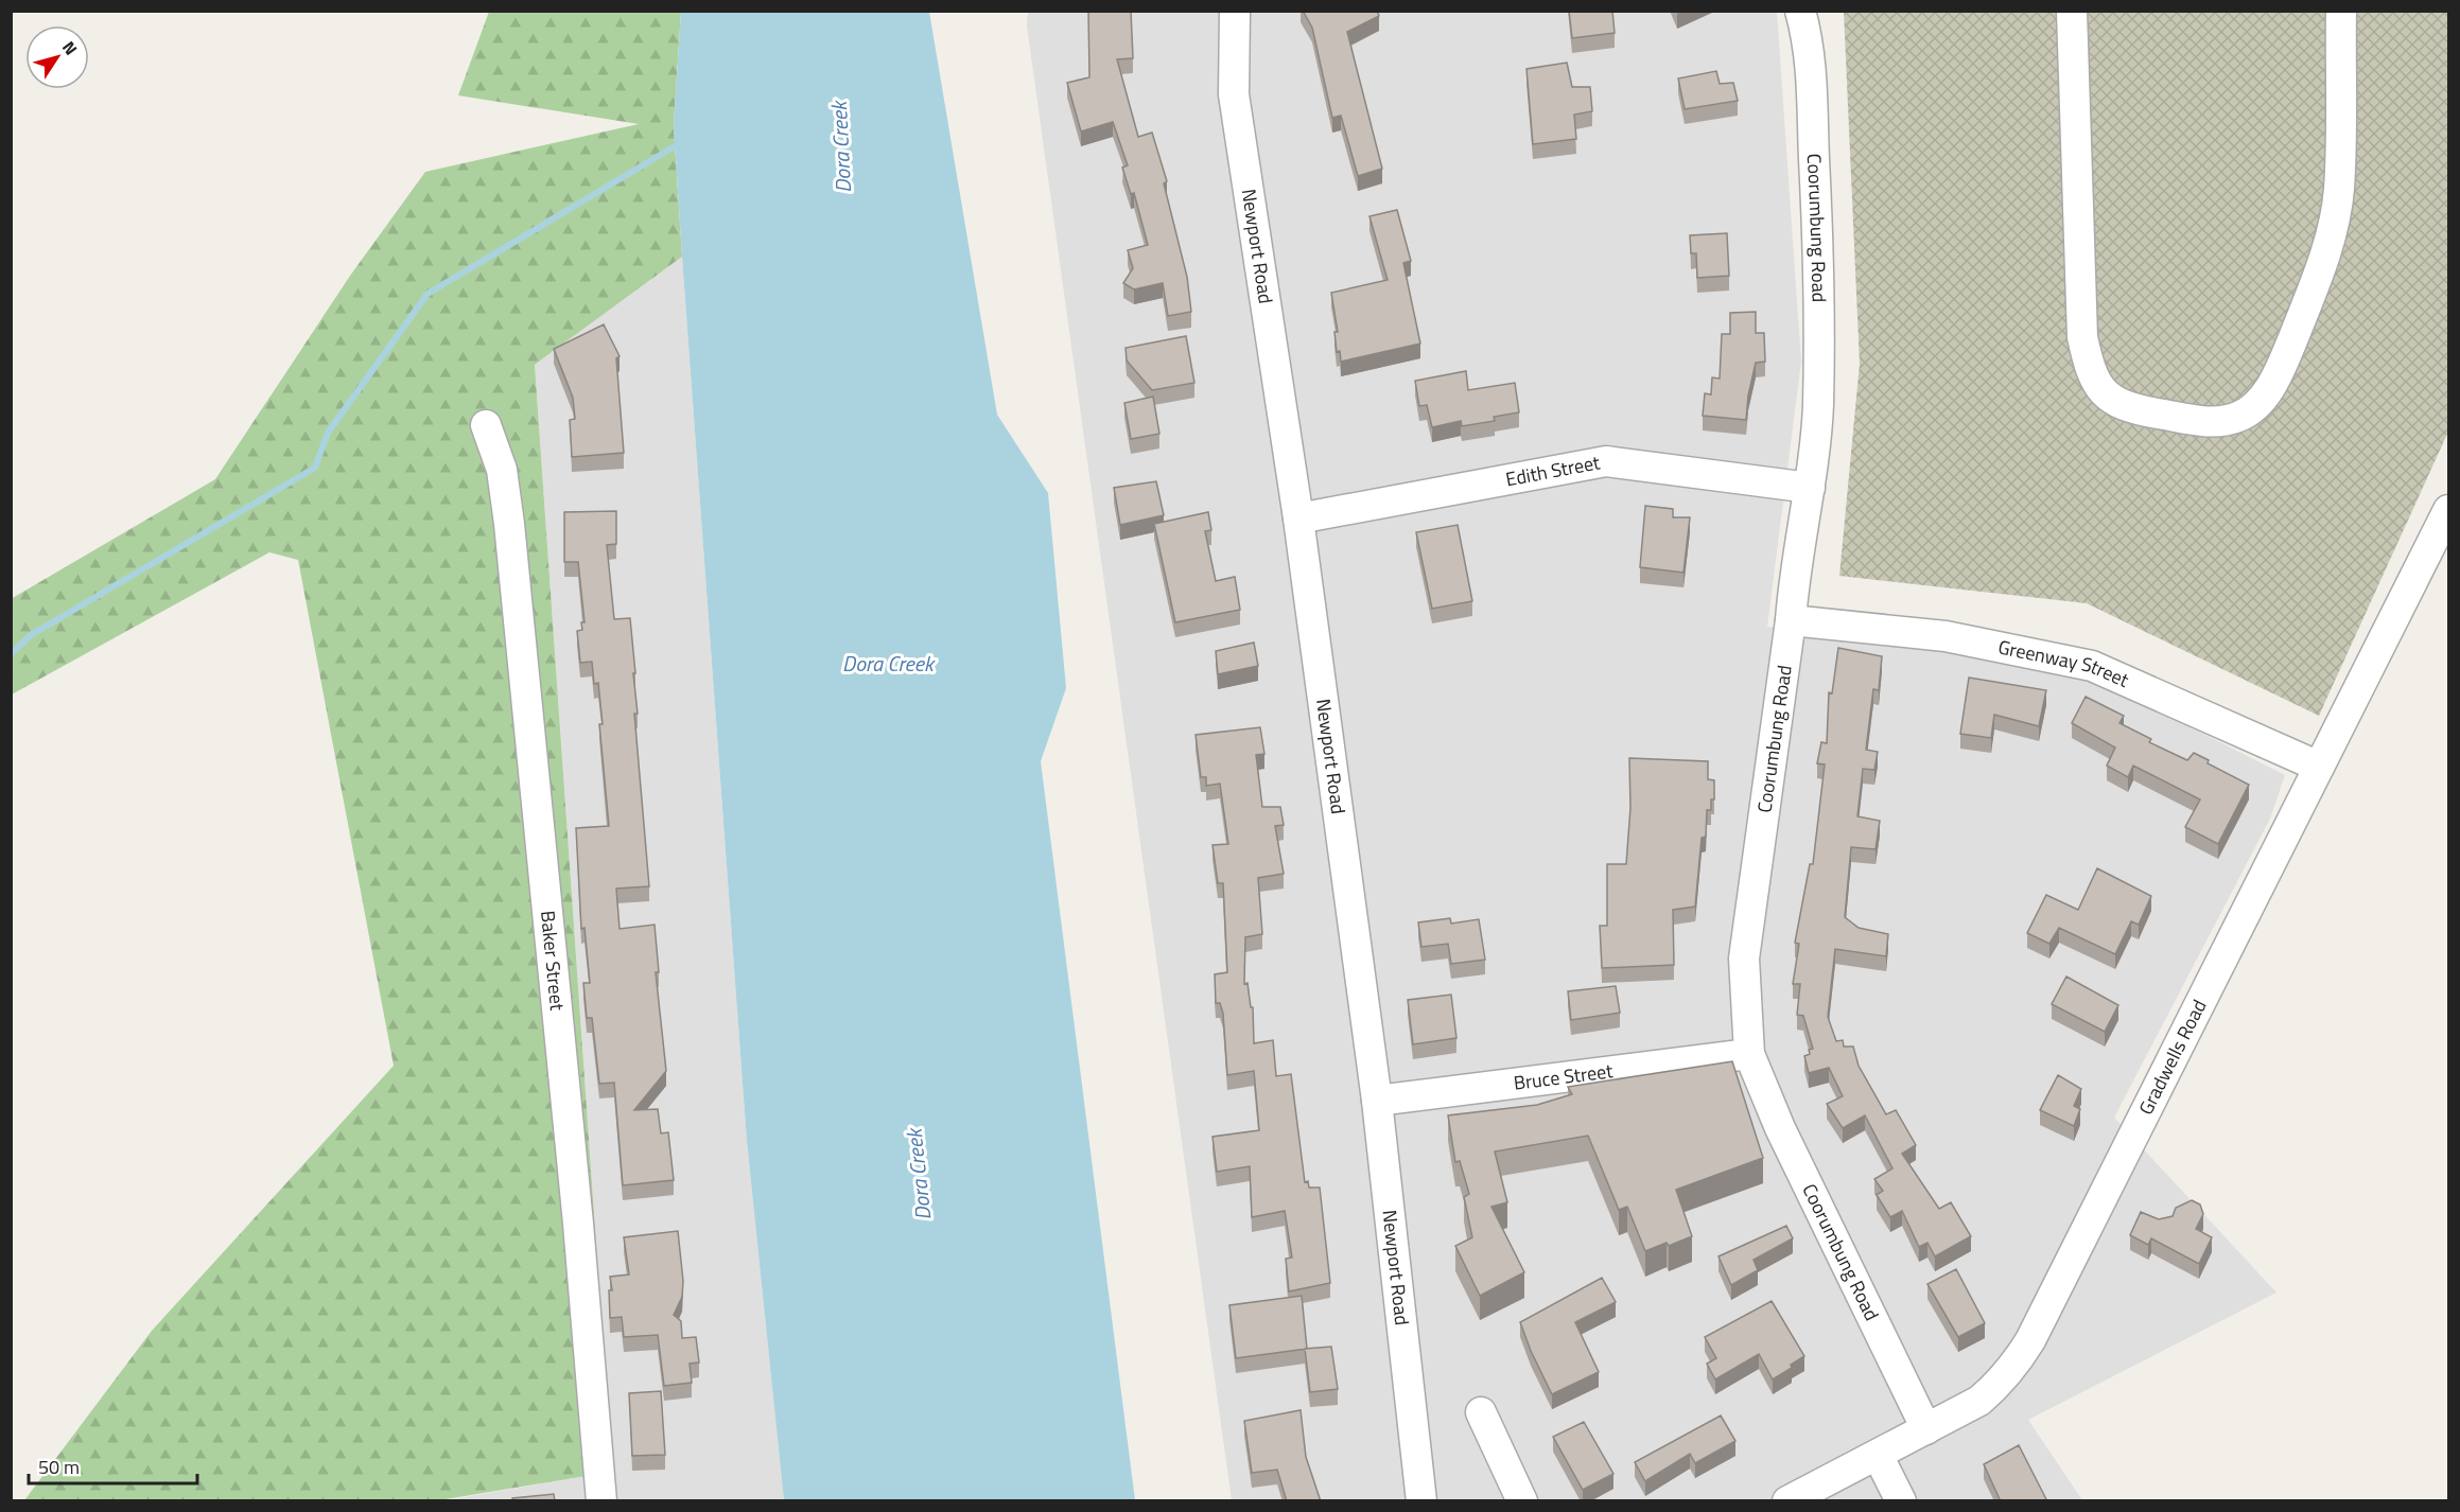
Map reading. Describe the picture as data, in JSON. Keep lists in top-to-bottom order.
{
  "streets": {
    "street": [
      "Coorumbung Road",
      "Newport Road",
      "Edith Street",
      "Greenway Street",
      "Baker Street",
      "Gradwells Road",
      "Bruce Street"
    ]
  },
  "crossings": [
    ["Coorumbung Road", "Edith Street"],
    ["Coorumbung Road", "Greenway Street"],
    ["Coorumbung Road", "Gradwells Road"],
    ["Coorumbung Road", "Bruce Street"],
    ["Newport Road", "Edith Street"],
    ["Newport Road", "Bruce Street"],
    ["Greenway Street", "Gradwells Road"]
  ],
  "water": ["Dora Creek"],
  "scale_bar": "50 m",
  "north": "top right"
}
